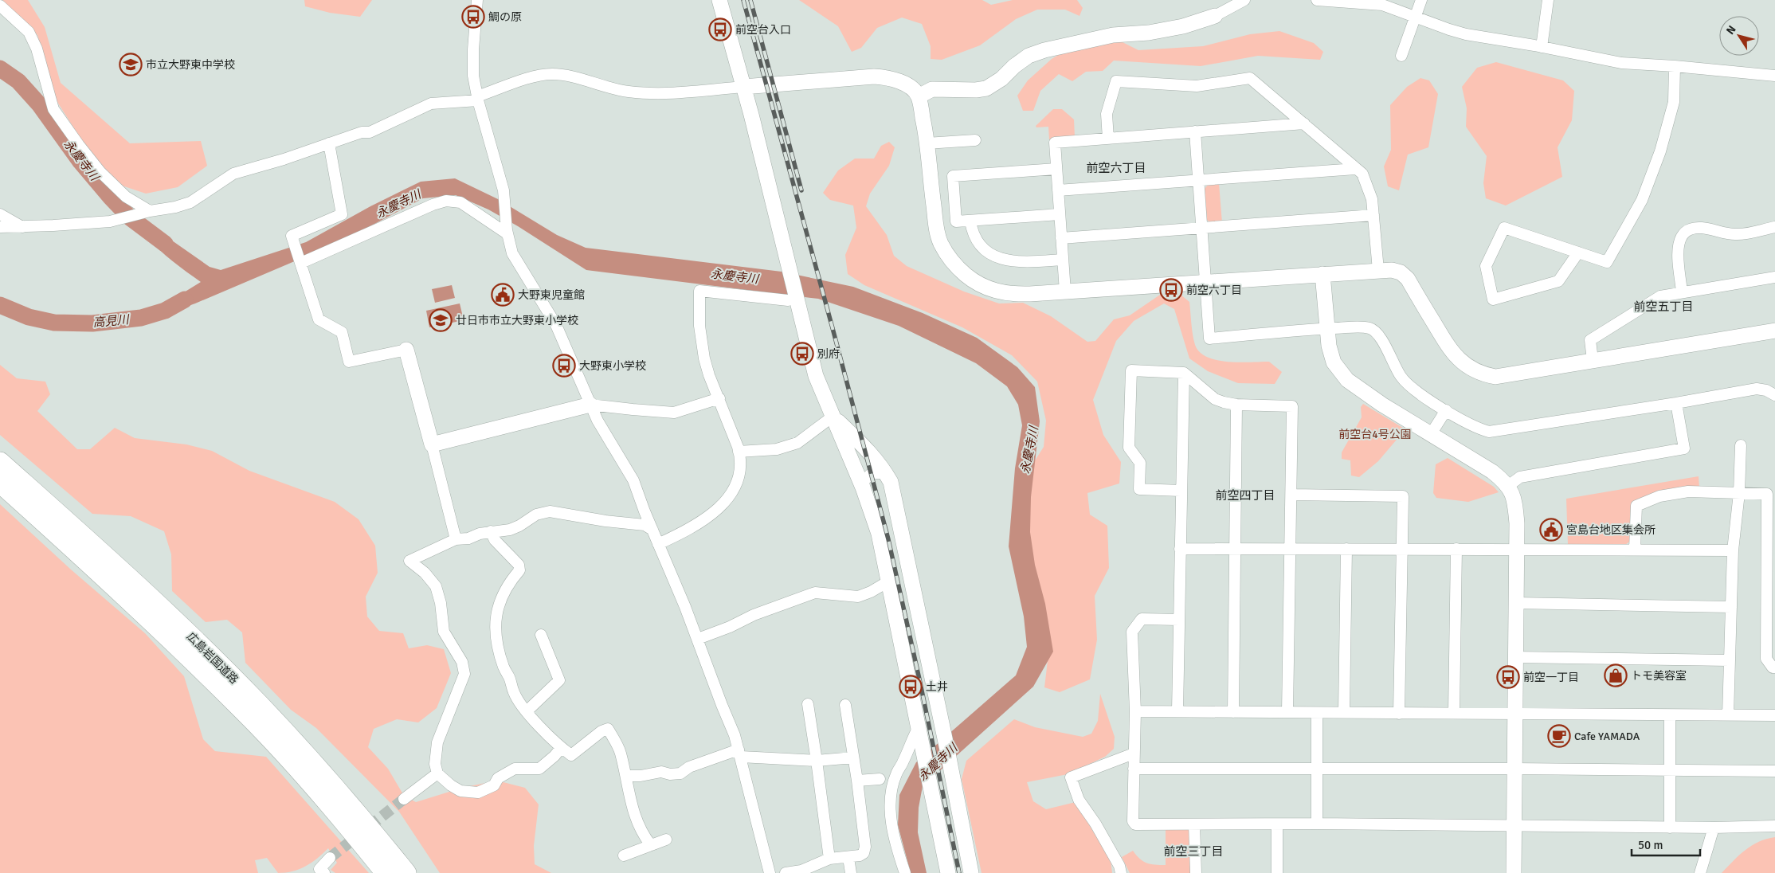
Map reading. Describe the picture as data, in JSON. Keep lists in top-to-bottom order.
{
  "streets": {
    "highway": ["広島岩国道路"]
  },
  "districts": [
    "前空六丁目",
    "前空五丁目",
    "前空四丁目",
    "前空三丁目"
  ],
  "water": ["永慶寺川", "高見川"],
  "parks": ["前空台4号公園"],
  "places": {
    "bus stop": [
      "鯛の原",
      "前空台入口",
      "前空六丁目",
      "別府",
      "大野東小学校",
      "前空一丁目",
      "土井"
    ],
    "school or university": ["市立大野東中学校", "廿日市市立大野東小学校"],
    "public building": ["大野東児童館", "宮島台地区集会所"],
    "shop": ["トモ美容室"],
    "cafe": ["Cafe YAMADA"]
  },
  "scale_bar": "50 m",
  "north": "top left"
}
